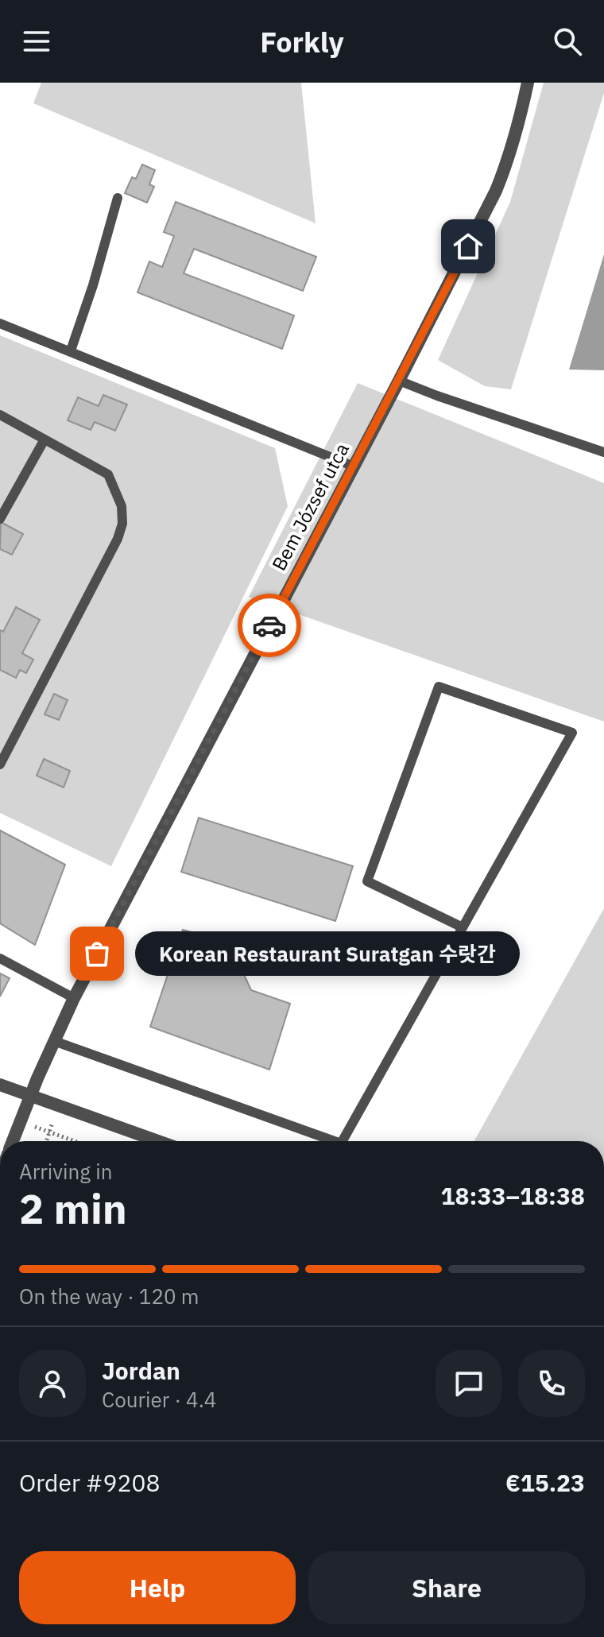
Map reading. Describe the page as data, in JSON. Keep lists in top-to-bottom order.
{
  "streets": {
    "street": ["Bem József utca"]
  },
  "places": ["Korean Restaurant Suratgan 수랏간"],
  "page": {
    "header": "Forkly",
    "bubble": "Korean Restaurant Suratgan 수랏간",
    "heading": ["2 min", "Arriving in", "18:33–18:38"],
    "panel": [
      "Jordan",
      "Courier · 4.4",
      "Order #9208",
      "€15.23"
    ],
    "bar": "On the way · 120 m",
    "buttons": ["Help", "Share"]
  }
}
